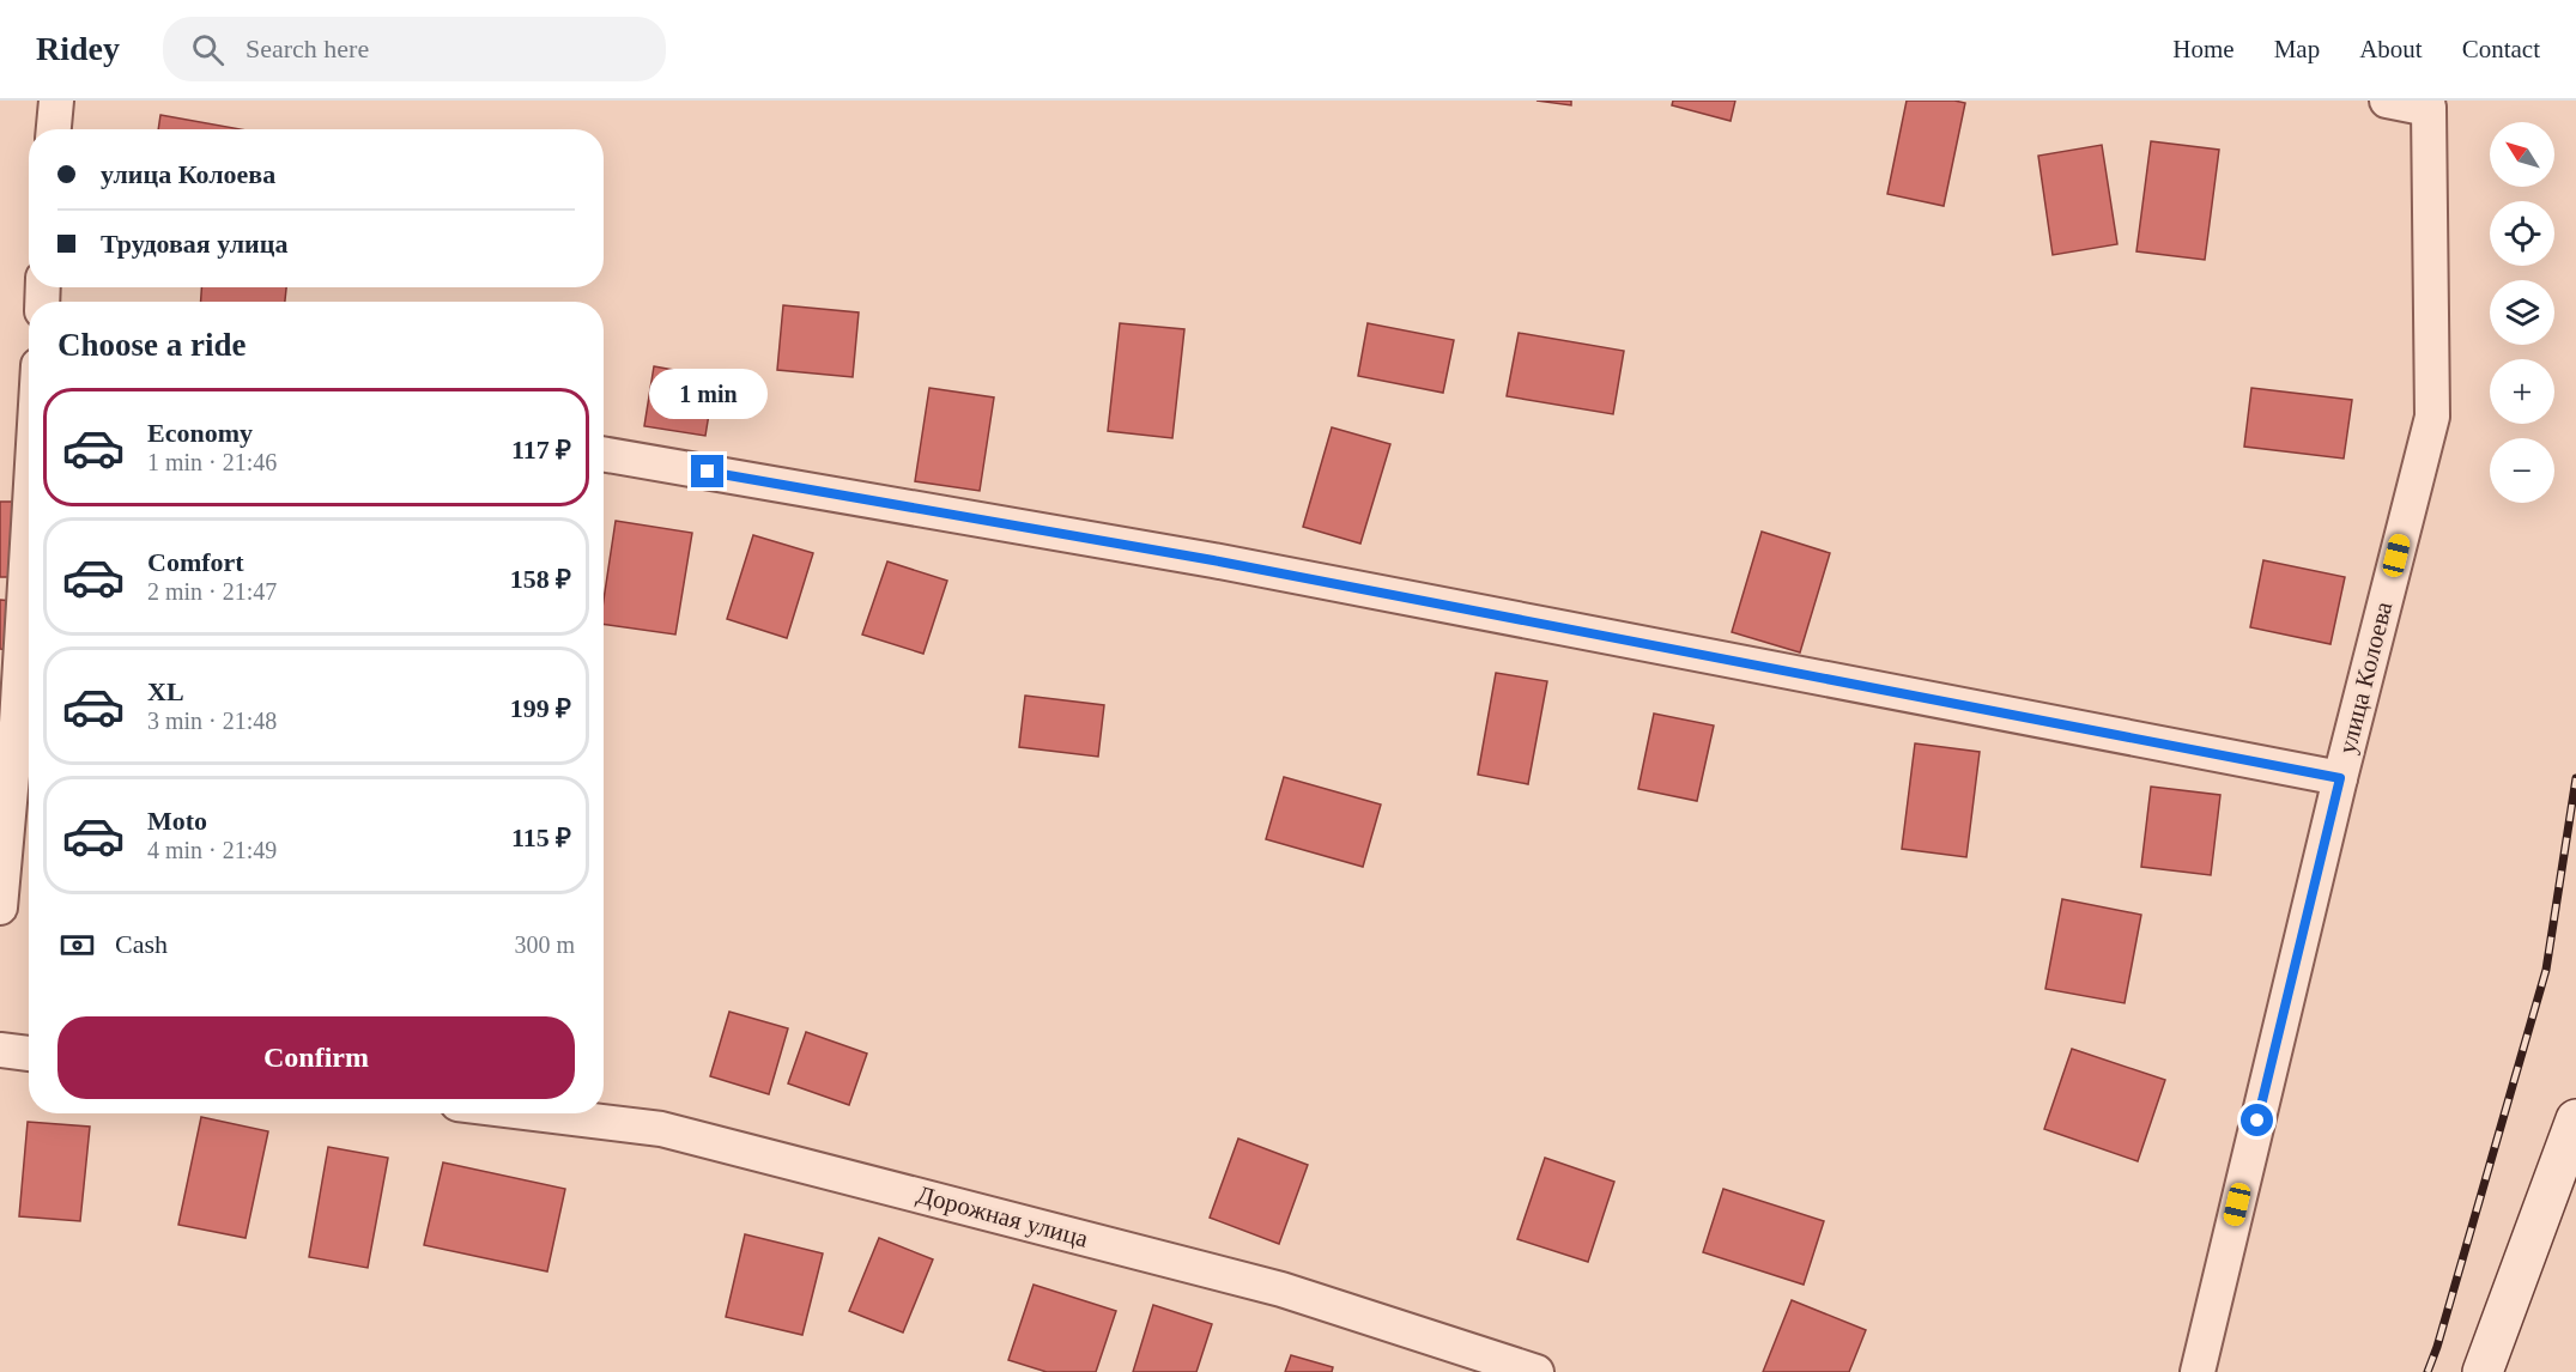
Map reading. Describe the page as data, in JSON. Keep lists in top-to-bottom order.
{
  "streets": {
    "street": ["улица Колоева", "Дорожная улица"]
  },
  "north": "top left",
  "page": {
    "header": "Ridey",
    "search": "Search here",
    "nav": [
      "Home",
      "Map",
      "About",
      "Contact"
    ],
    "map_buttons": ["+", "−"],
    "banner": ["улица Колоева", "Трудовая улица"],
    "heading": "Choose a ride",
    "bubble": "1 min",
    "list": [
      {
        "name": "Economy",
        "note": "1 min · 21:46",
        "value": "117 ₽"
      },
      {
        "name": "Comfort",
        "note": "2 min · 21:47",
        "value": "158 ₽"
      },
      {
        "name": "XL",
        "note": "3 min · 21:48",
        "value": "199 ₽"
      },
      {
        "name": "Moto",
        "note": "4 min · 21:49",
        "value": "115 ₽"
      }
    ],
    "pay": ["Cash", "300 m"],
    "buttons": "Confirm"
  }
}
